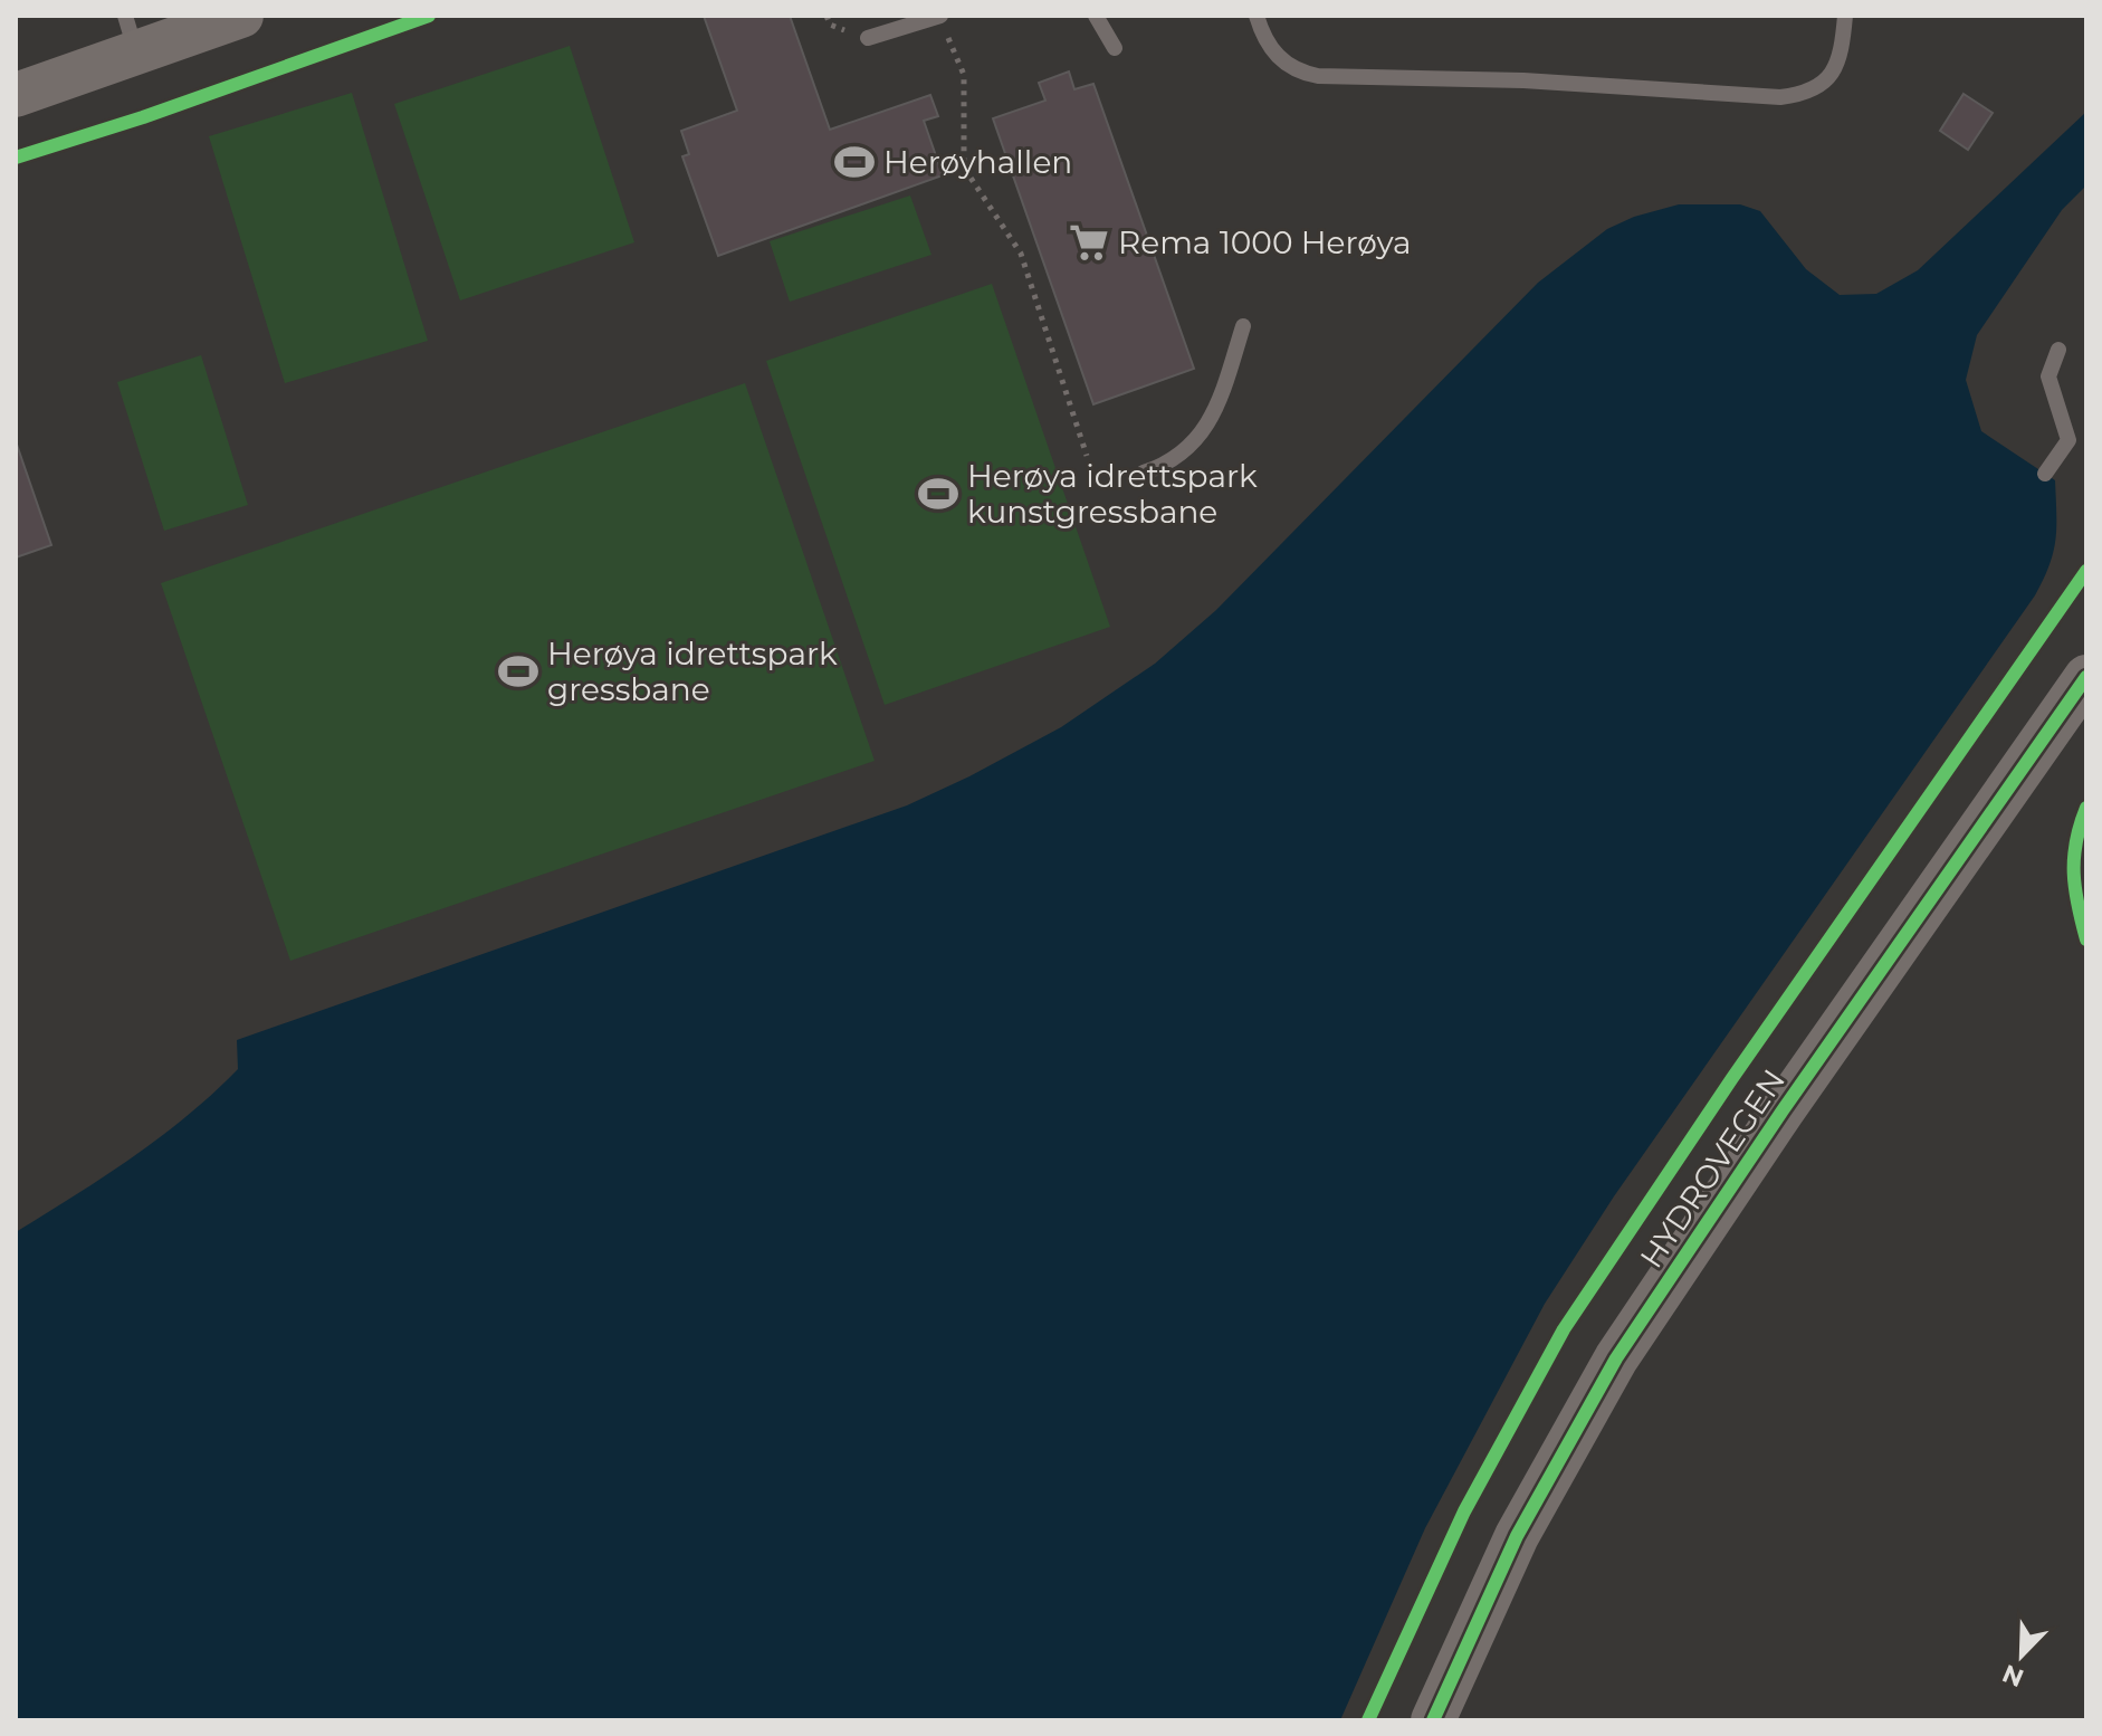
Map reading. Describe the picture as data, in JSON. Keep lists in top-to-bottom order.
{
  "streets": {
    "street": ["HYDROVEGEN"]
  },
  "places": {
    "sports": ["Herøyhallen", "Herøya idrettspark kunstgressbane", "Herøya idrettspark gressbane"],
    "supermarket": ["Rema 1000 Herøya"]
  },
  "north": "bottom left"
}
